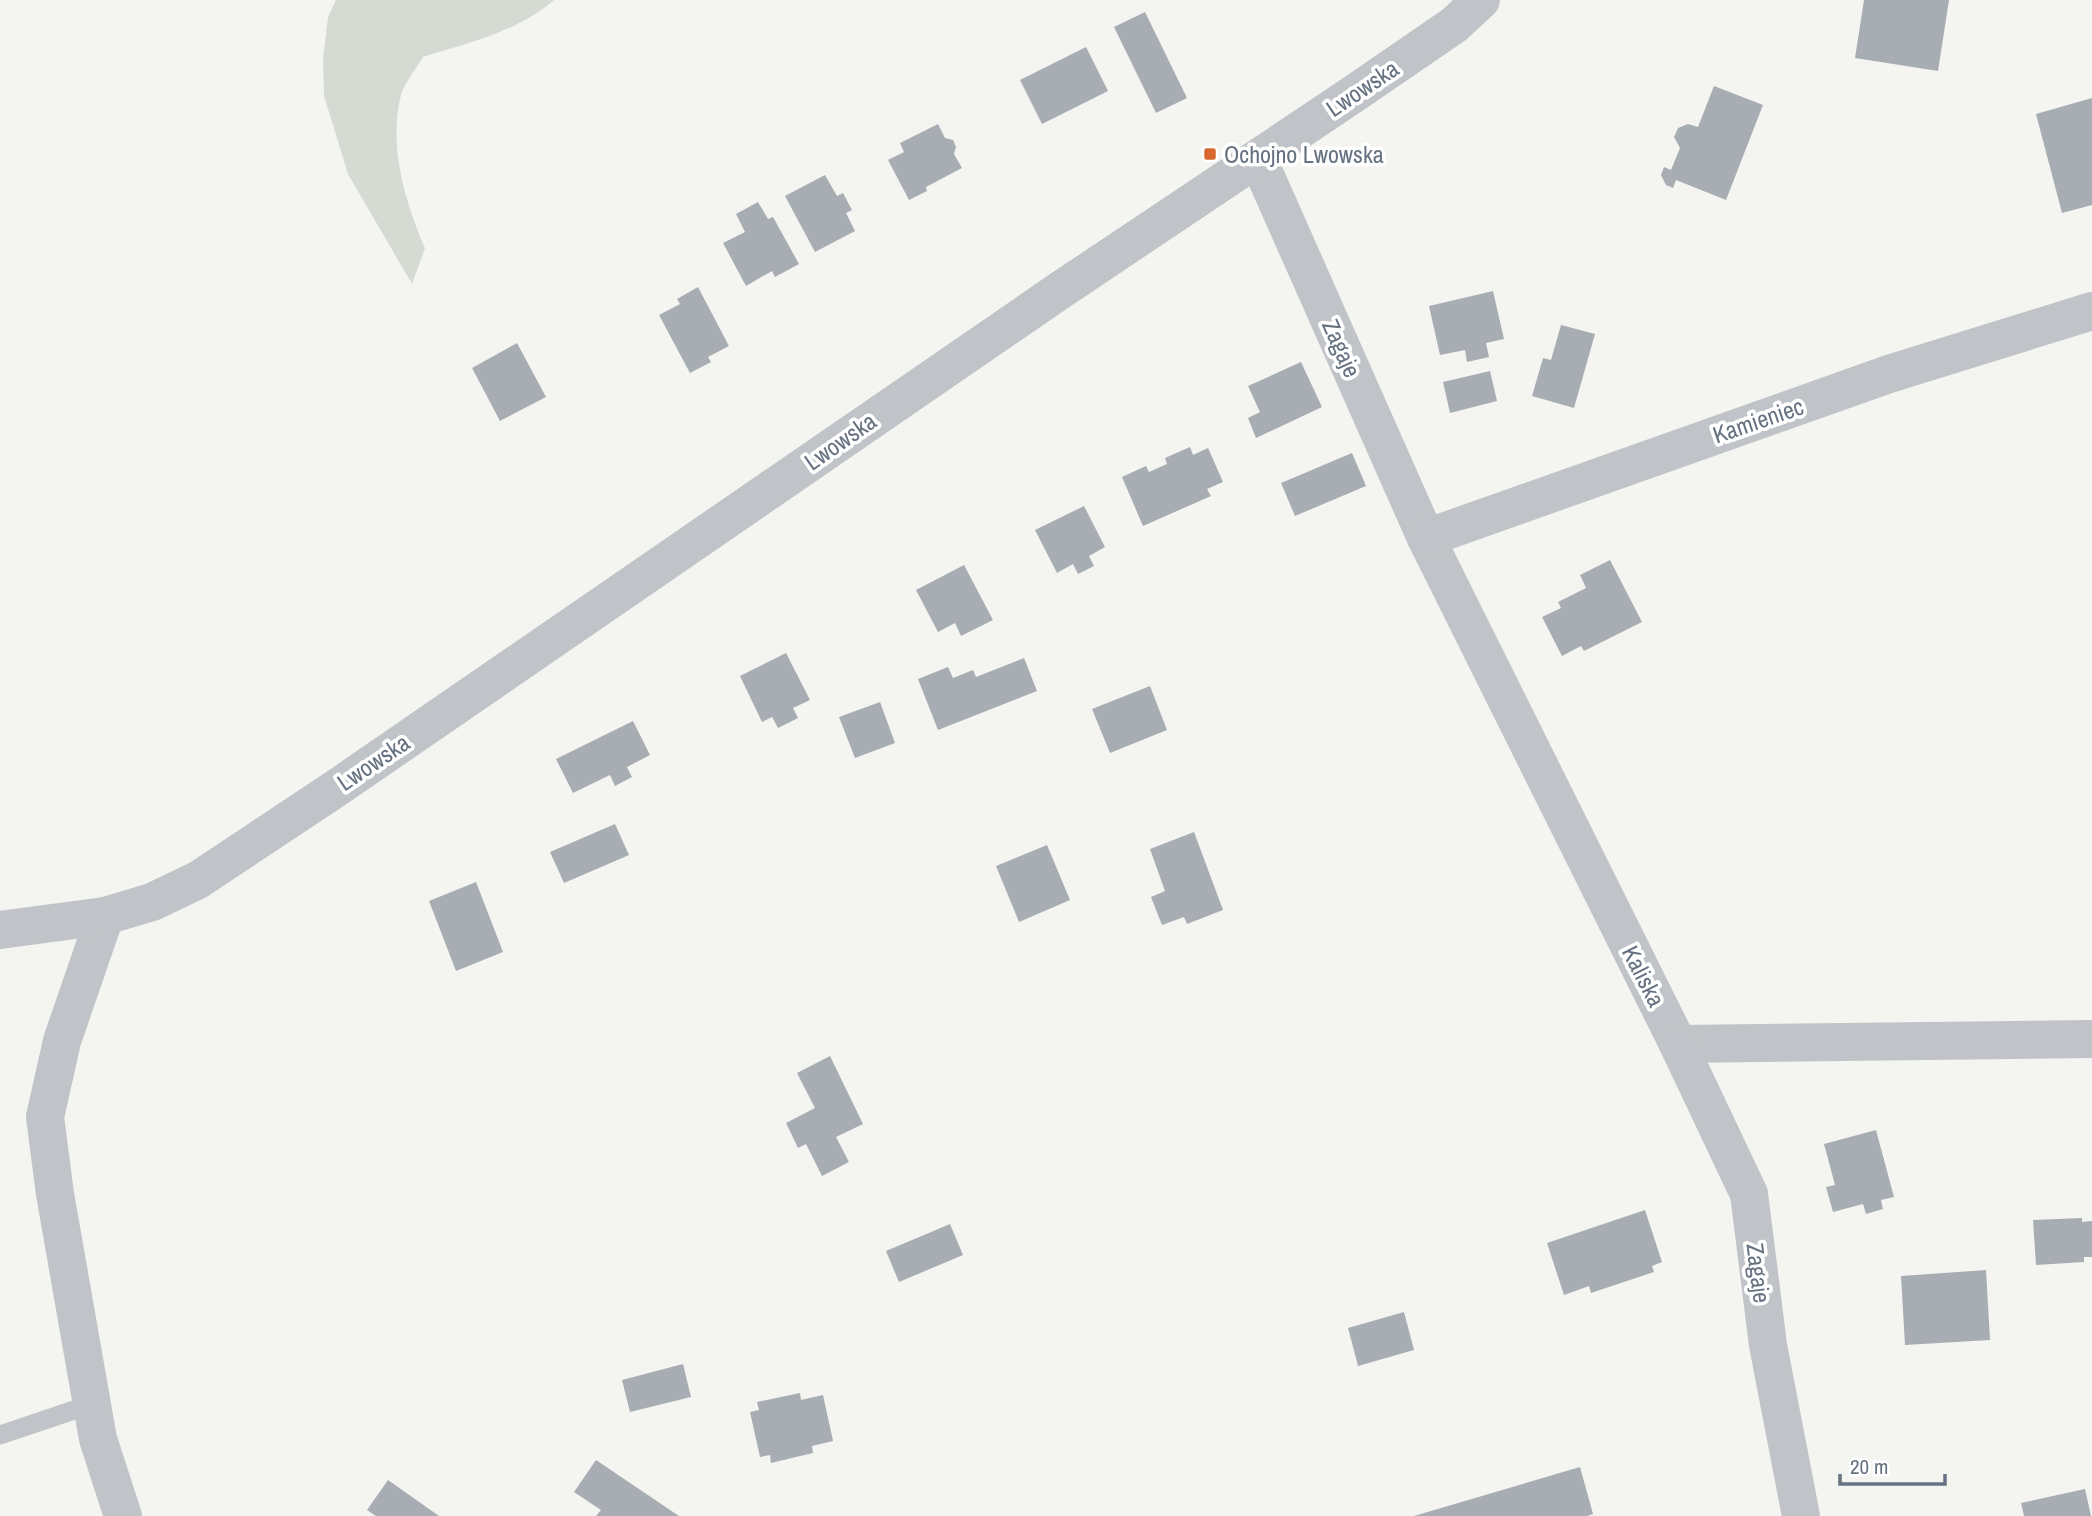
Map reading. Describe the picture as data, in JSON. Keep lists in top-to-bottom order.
{
  "streets": {
    "street": [
      "Lwowska",
      "Zagaje",
      "Kamieniec",
      "Kaliska"
    ]
  },
  "crossings": [
    ["Lwowska", "Zagaje"],
    ["Zagaje", "Kamieniec"],
    ["Zagaje", "Kaliska"],
    ["Kamieniec", "Kaliska"]
  ],
  "places": {
    "transit": ["Ochojno Lwowska"]
  },
  "scale_bar": "20 m"
}
